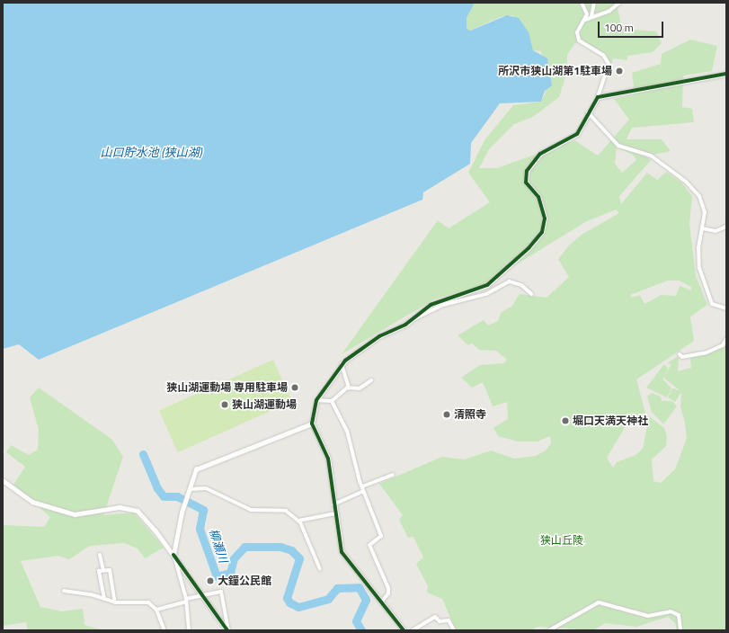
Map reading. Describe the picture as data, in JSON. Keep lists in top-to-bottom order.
{
  "water": ["山口貯水池 (狭山湖)", "柳瀬川"],
  "parks": ["狭山丘陵"],
  "places": [
    "所沢市狭山湖第1駐車場",
    "狭山湖運動場 専用駐車場",
    "狭山湖運動場",
    "清照寺",
    "堀口天満天神社",
    "大鐘公民館"
  ],
  "scale_bar": "100 m"
}
